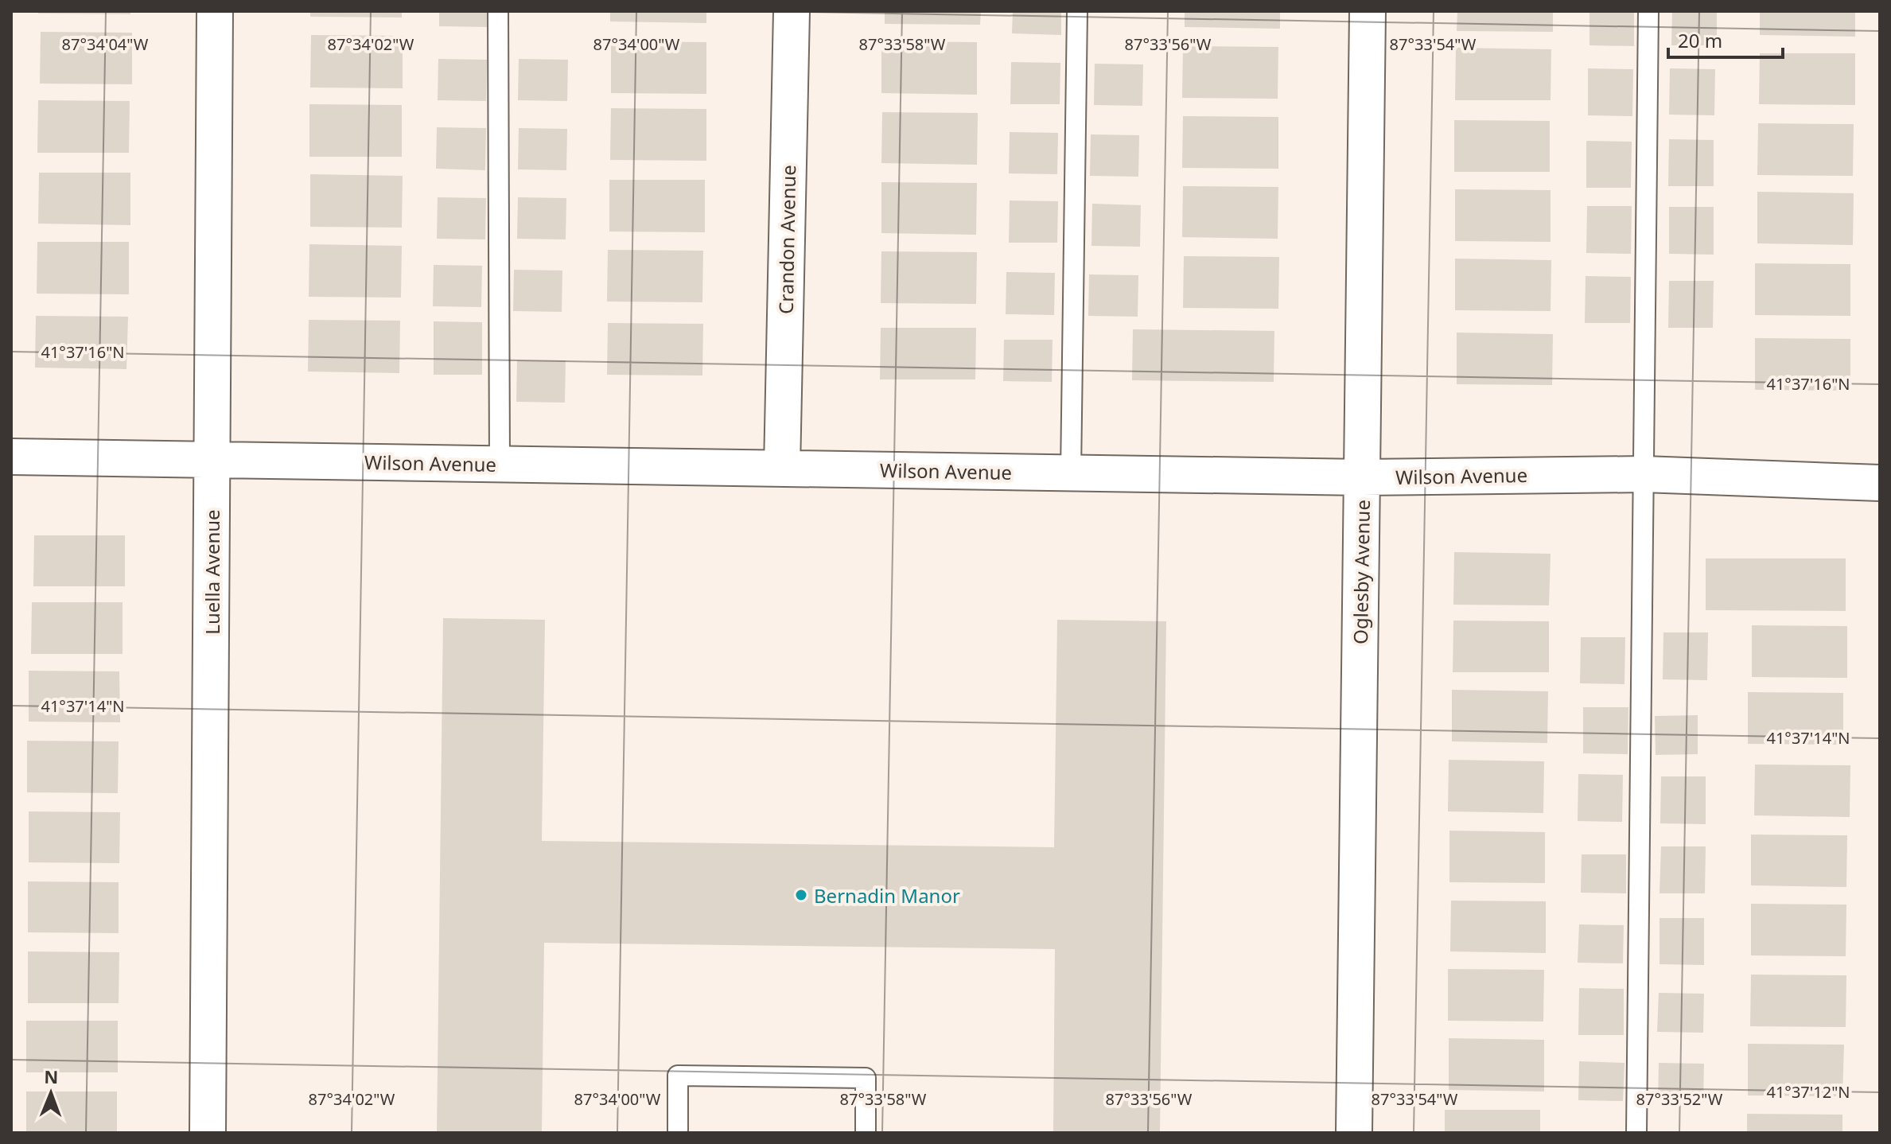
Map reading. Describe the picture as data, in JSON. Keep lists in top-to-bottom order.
{
  "streets": {
    "street": [
      "Crandon Avenue",
      "Wilson Avenue",
      "Luella Avenue",
      "Oglesby Avenue"
    ]
  },
  "crossings": [
    ["Crandon Avenue", "Wilson Avenue"],
    ["Wilson Avenue", "Luella Avenue"],
    ["Wilson Avenue", "Oglesby Avenue"]
  ],
  "places": ["Bernadin Manor"],
  "scale_bar": "20 m",
  "north": "top",
  "coordinates": [
    "87°34'04\"W",
    "87°34'02\"W",
    "87°34'00\"W",
    "87°33'58\"W",
    "87°33'56\"W",
    "87°33'54\"W",
    "41°37'16\"N",
    "41°37'14\"N",
    "41°37'12\"N",
    "87°33'52\"W"
  ]
}
